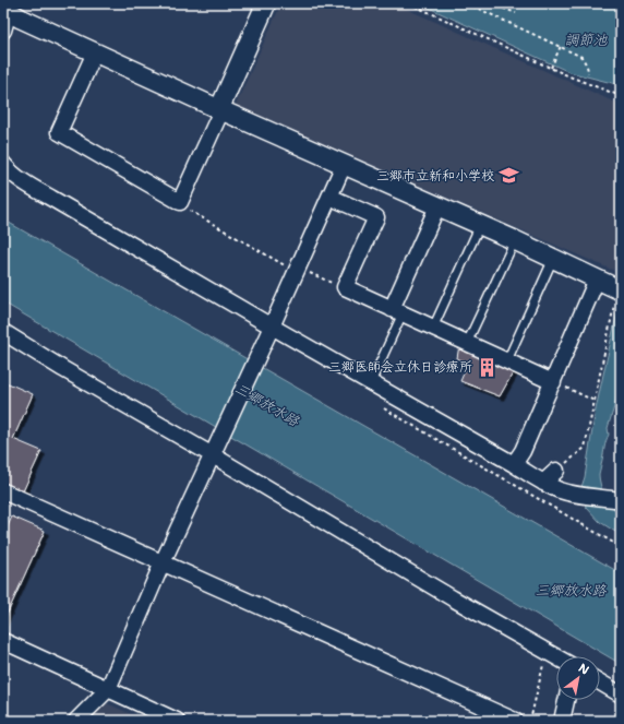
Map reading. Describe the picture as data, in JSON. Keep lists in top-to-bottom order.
{
  "water": ["調節池", "三郷放水路"],
  "places": {
    "school or university": ["三郷市立新和小学校"],
    "building": ["三郷医師会立休日診療所"]
  },
  "north": "top right"
}
